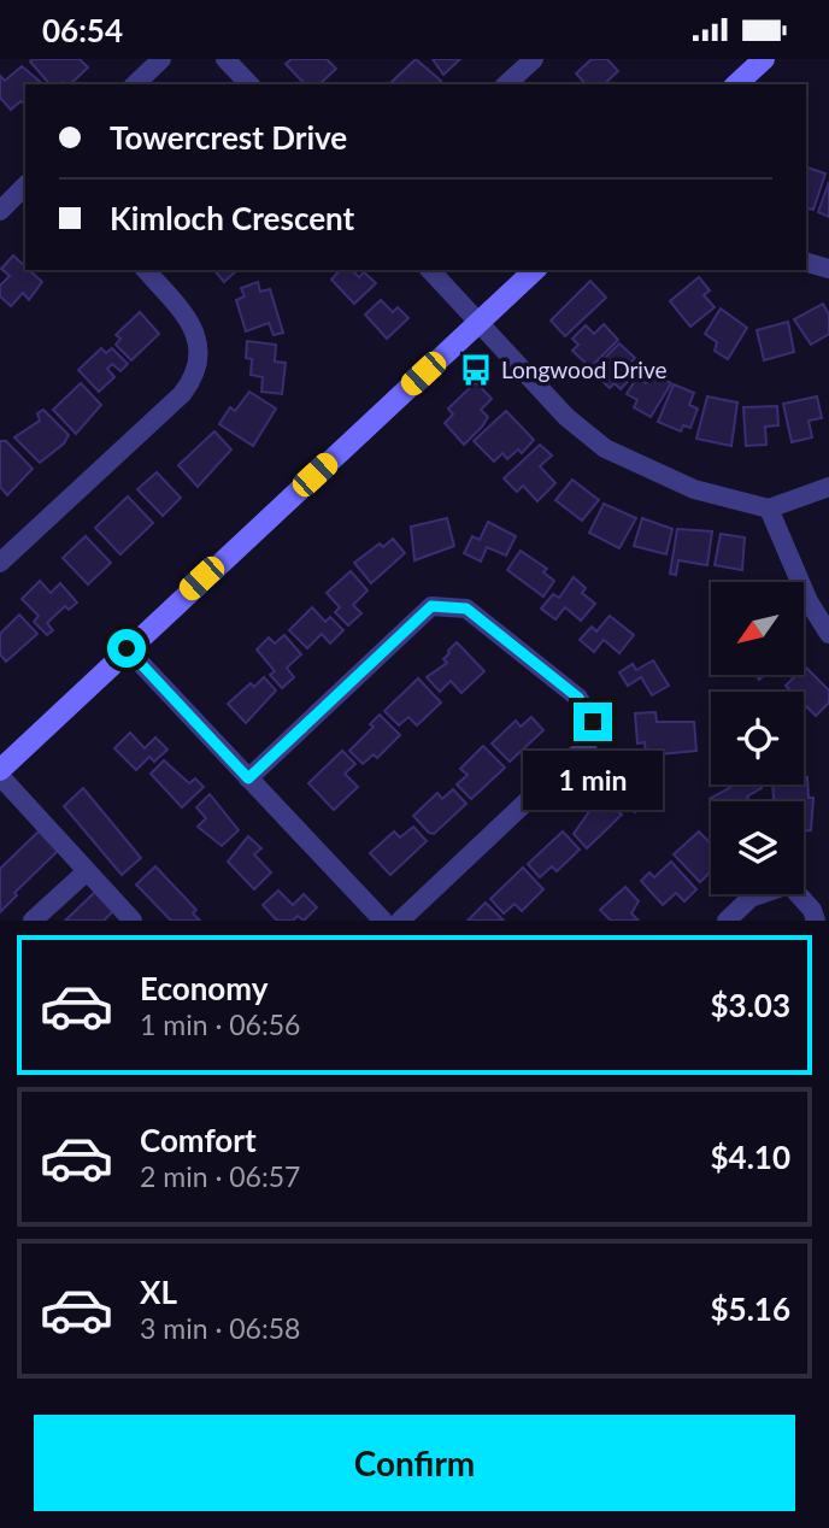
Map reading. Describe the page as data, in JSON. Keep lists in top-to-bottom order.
{
  "places": {
    "bus stop": ["Longwood Drive"]
  },
  "north": "bottom left",
  "page": {
    "status": "06:54",
    "banner": ["Towercrest Drive", "Kimloch Crescent"],
    "bubble": "1 min",
    "list": [
      {
        "name": "Economy",
        "note": "1 min · 06:56",
        "value": "$3.03"
      },
      {
        "name": "Comfort",
        "note": "2 min · 06:57",
        "value": "$4.10"
      },
      {
        "name": "XL",
        "note": "3 min · 06:58",
        "value": "$5.16"
      }
    ],
    "buttons": "Confirm"
  }
}
